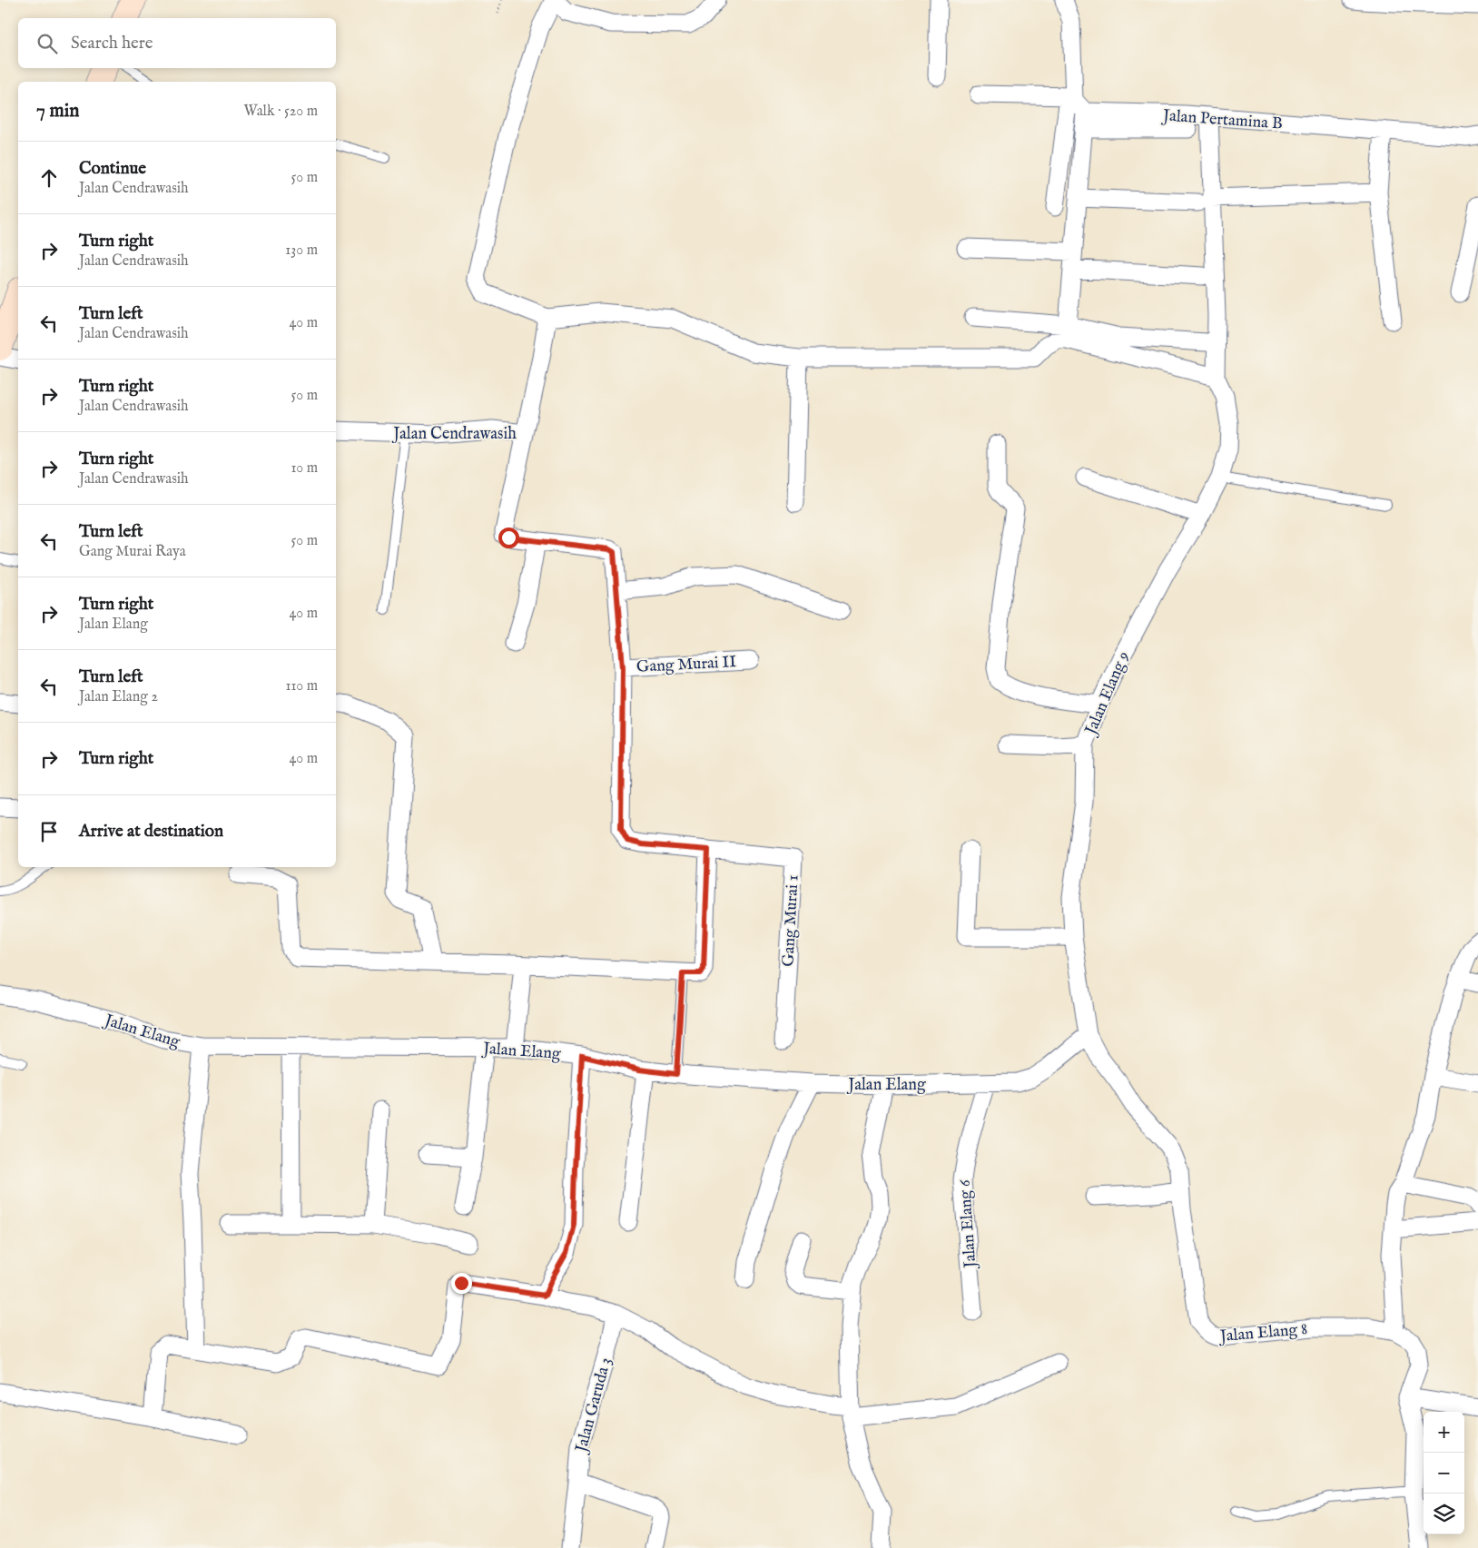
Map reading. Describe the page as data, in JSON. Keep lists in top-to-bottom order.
{
  "streets": {
    "street": [
      "Jalan Pertamina B",
      "Jalan Cendrawasih",
      "Gang Murai II",
      "Jalan Elang 9",
      "Gang Murai 1",
      "Jalan Elang",
      "Jalan Elang 6",
      "Jalan Elang 8",
      "Jalan Garuda 3"
    ]
  },
  "crossings": [
    ["Jalan Cendrawasih", "Gang Murai II"],
    ["Jalan Cendrawasih", "Gang Murai 1"],
    ["Jalan Elang 9", "Jalan Elang"],
    ["Jalan Elang 9", "Jalan Elang 8"],
    ["Jalan Elang", "Jalan Elang 6"],
    ["Jalan Elang", "Jalan Elang 8"]
  ],
  "page": {
    "search": "Search here",
    "heading": ["7 min", "Walk · 520 m"],
    "list": [
      ["Continue", "Jalan Cendrawasih", "50 m"],
      ["Turn right", "Jalan Cendrawasih", "130 m"],
      ["Turn left", "Jalan Cendrawasih", "40 m"],
      ["Turn right", "Jalan Cendrawasih", "50 m"],
      ["Turn right", "Jalan Cendrawasih", "10 m"],
      ["Turn left", "Gang Murai Raya", "50 m"],
      ["Turn right", "Jalan Elang", "40 m"],
      ["Turn left", "Jalan Elang 2", "110 m"],
      ["Turn right", "40 m"],
      "Arrive at destination"
    ],
    "map_buttons": ["+", "−"]
  }
}
